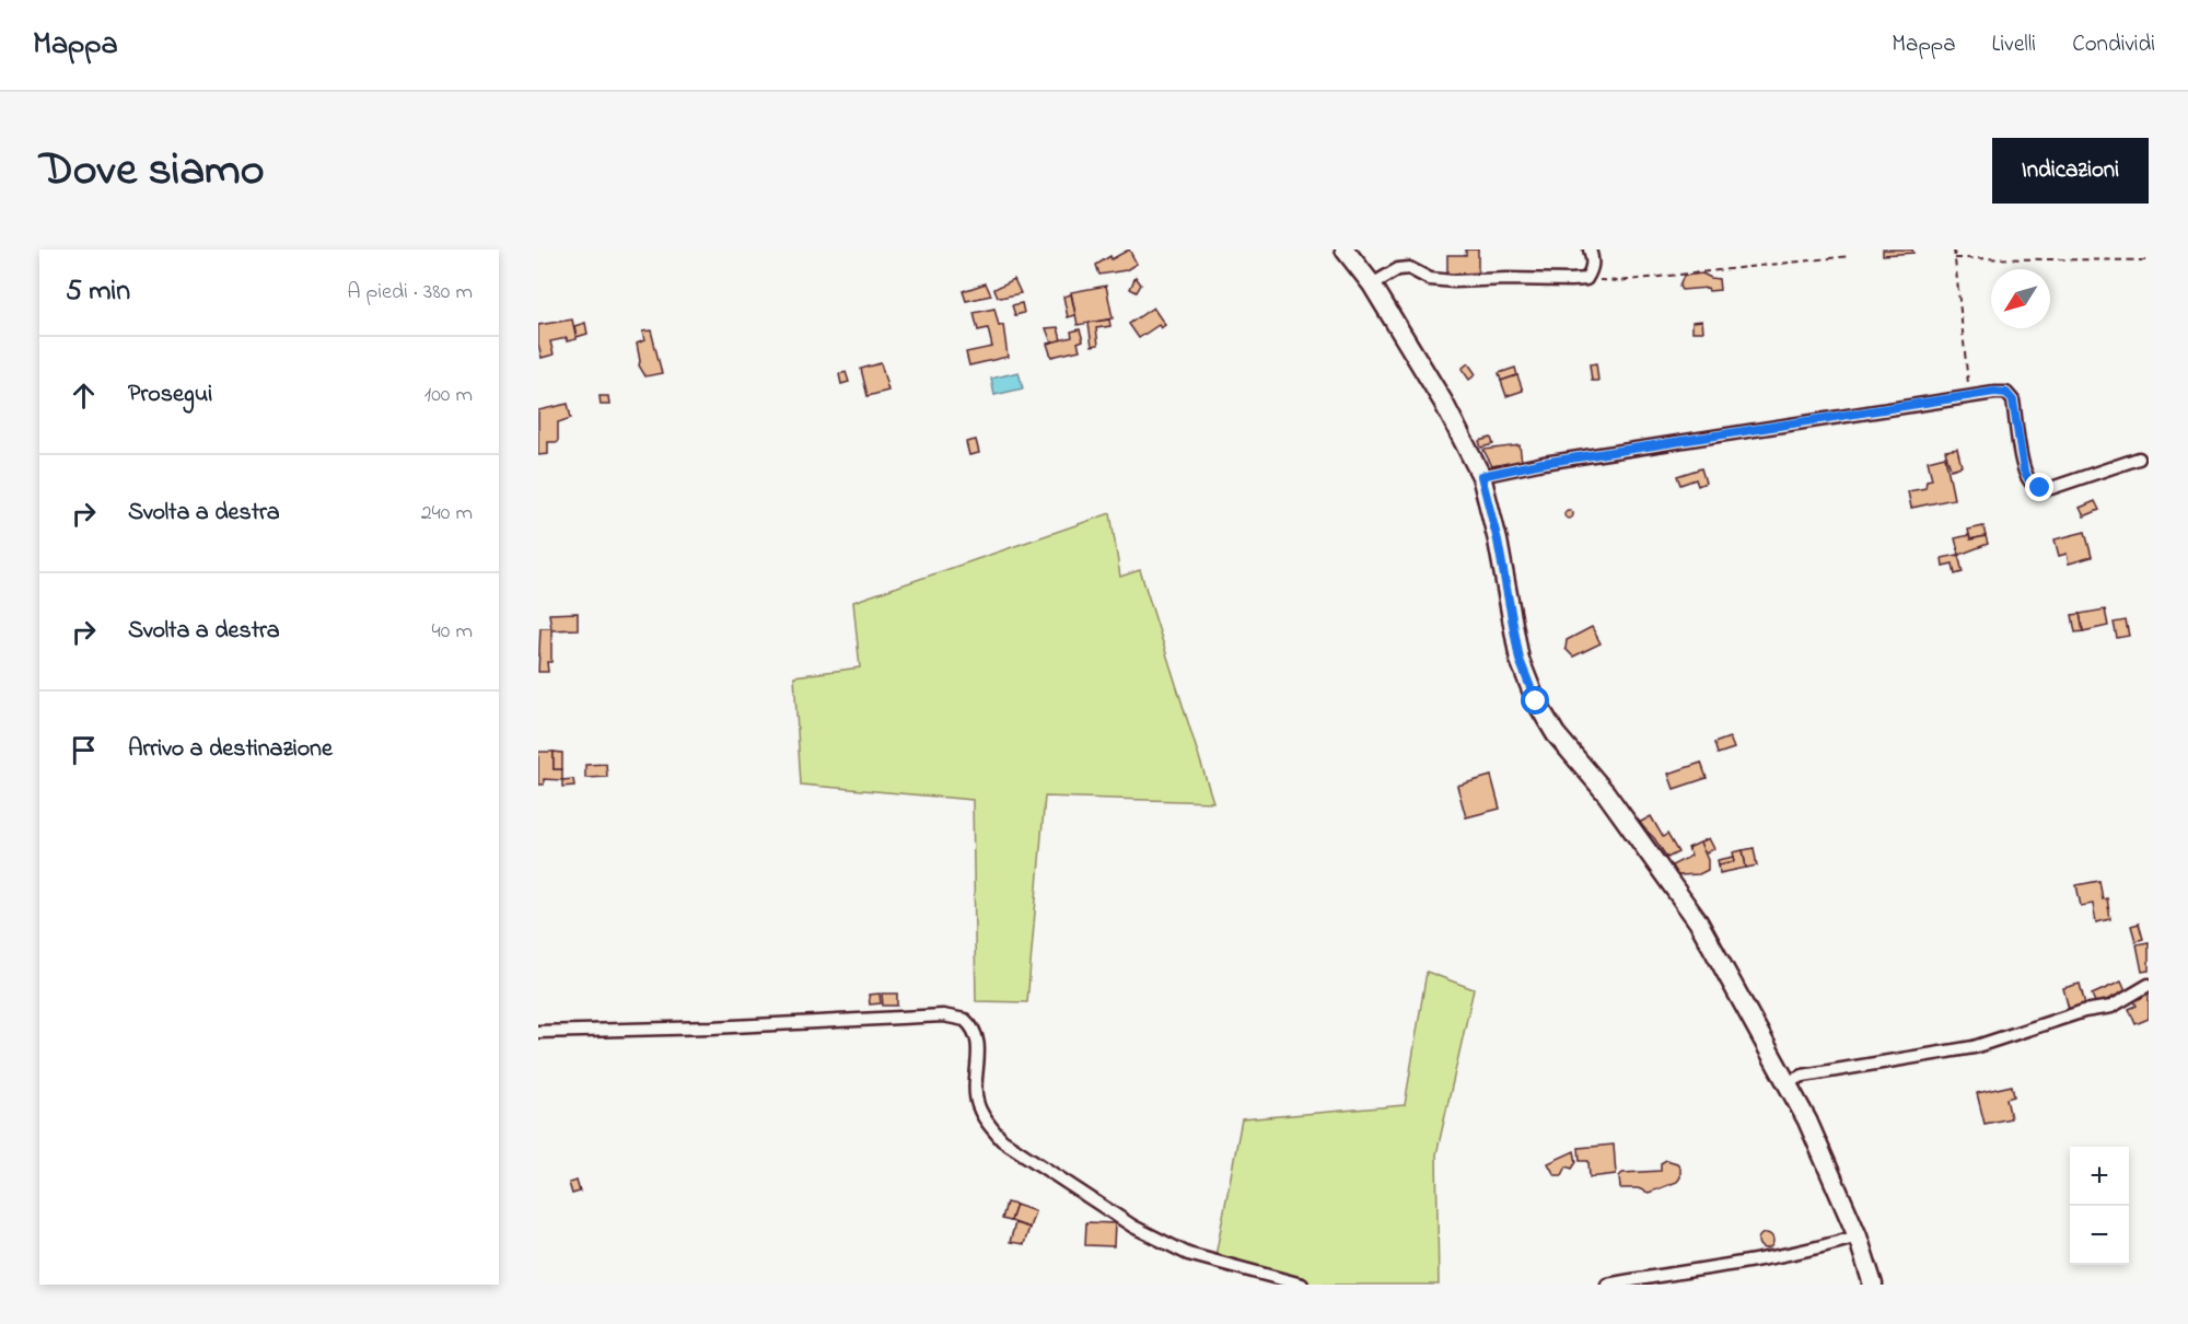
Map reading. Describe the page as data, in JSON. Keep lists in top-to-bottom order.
{
  "north": "bottom left",
  "page": {
    "header": "Mappa",
    "nav": ["Mappa", "Livelli", "Condividi"],
    "title": "Dove siamo",
    "buttons": "Indicazioni",
    "heading": ["5 min", "A piedi · 380 m"],
    "list": [
      ["Prosegui", "100 m"],
      ["Svolta a destra", "240 m"],
      ["Svolta a destra", "40 m"],
      "Arrivo a destinazione"
    ],
    "map_buttons": ["+", "−"]
  }
}
